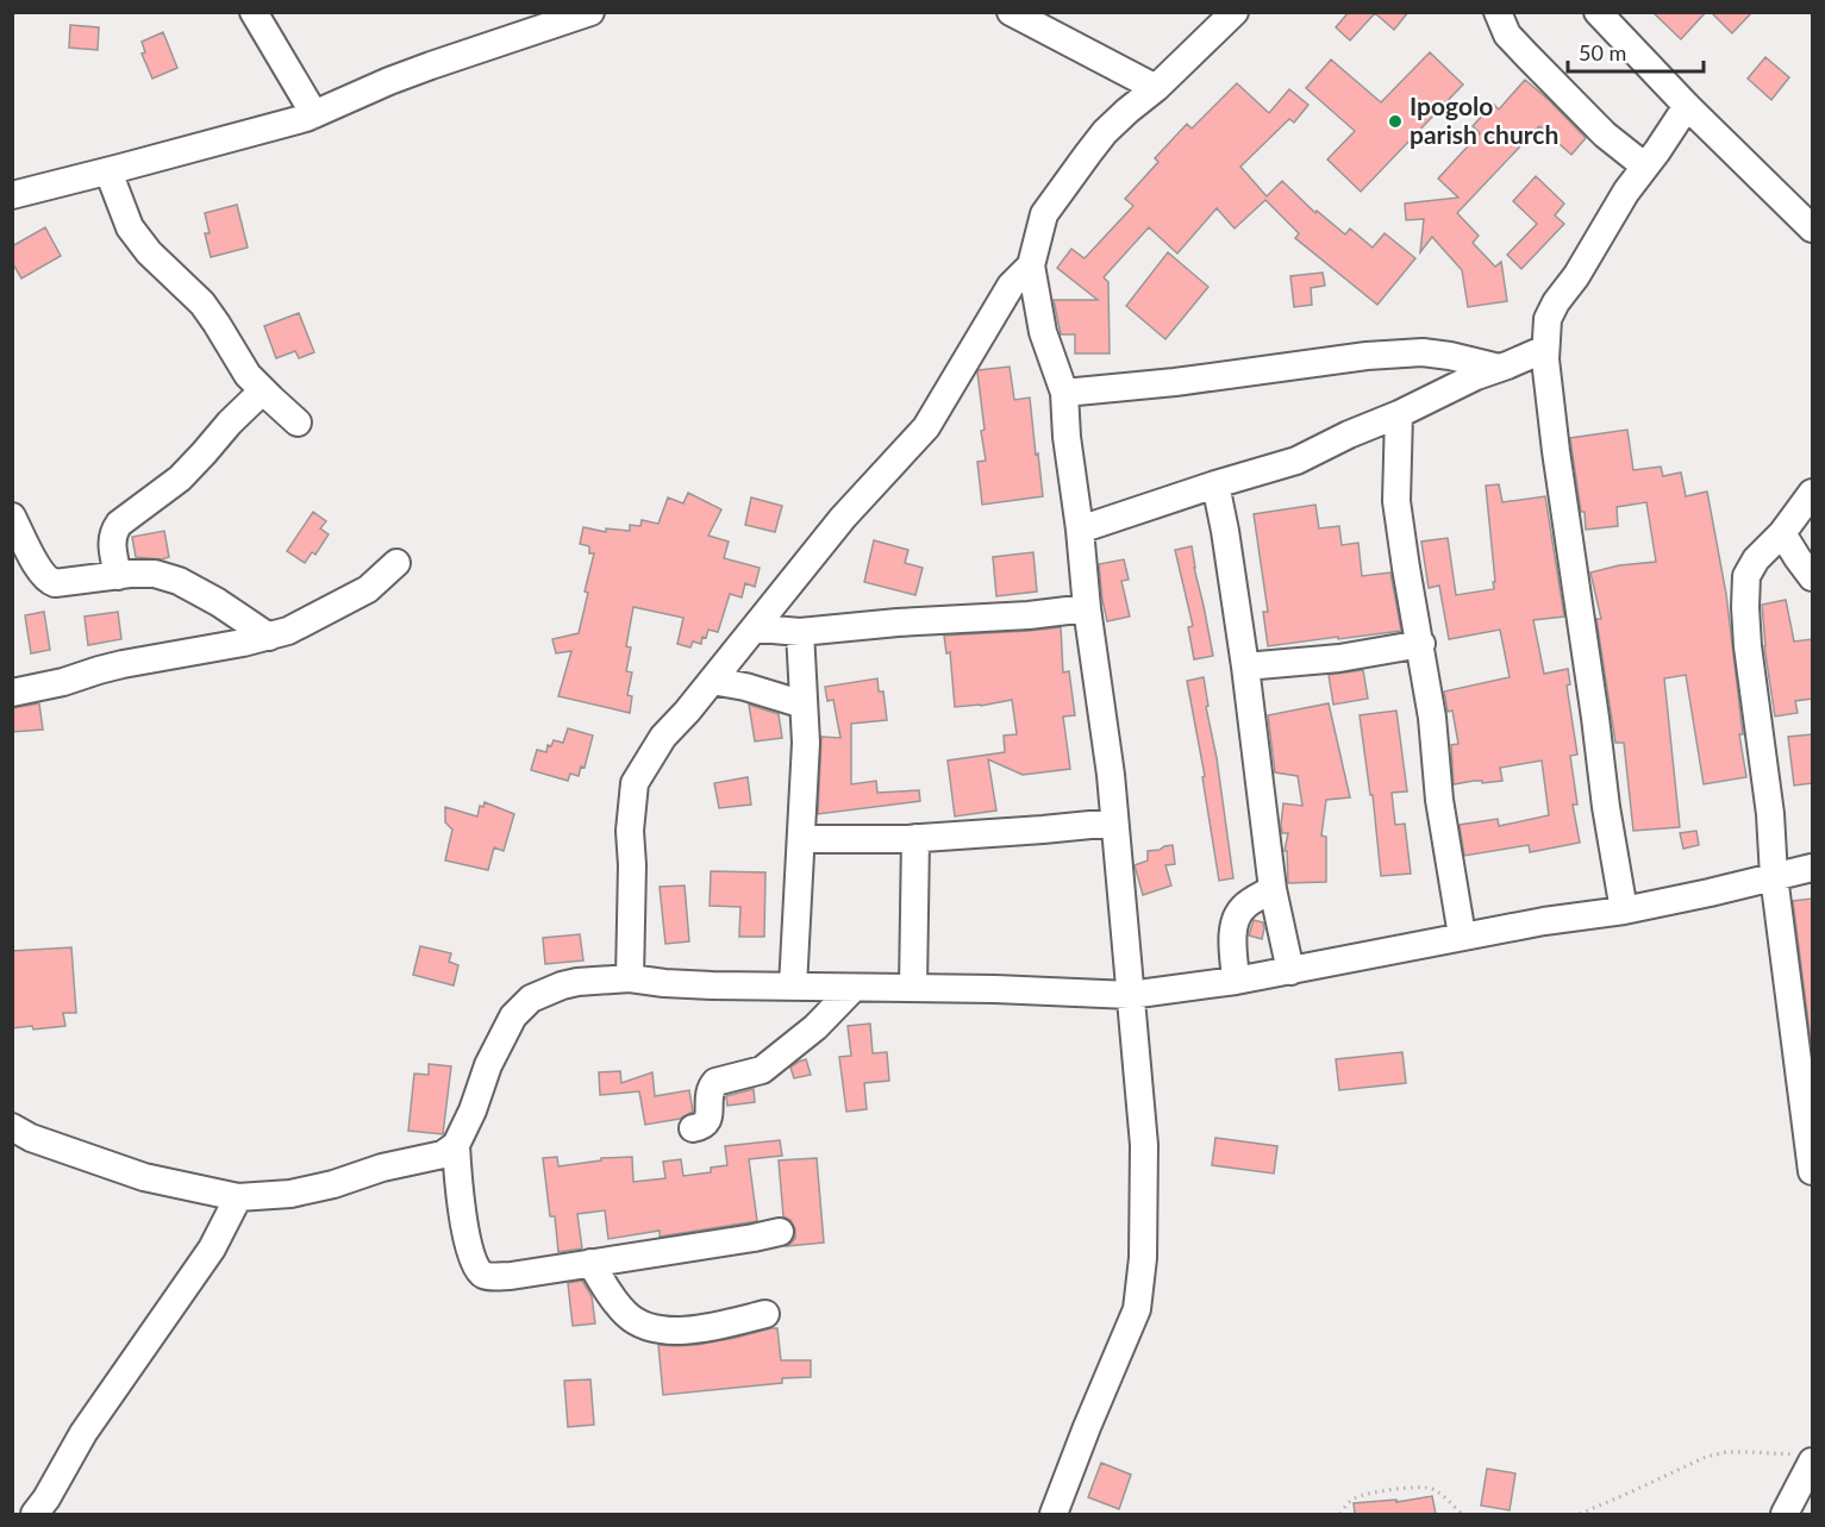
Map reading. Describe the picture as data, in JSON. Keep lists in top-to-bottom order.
{
  "places": ["Ipogolo parish church"],
  "scale_bar": "50 m"
}
